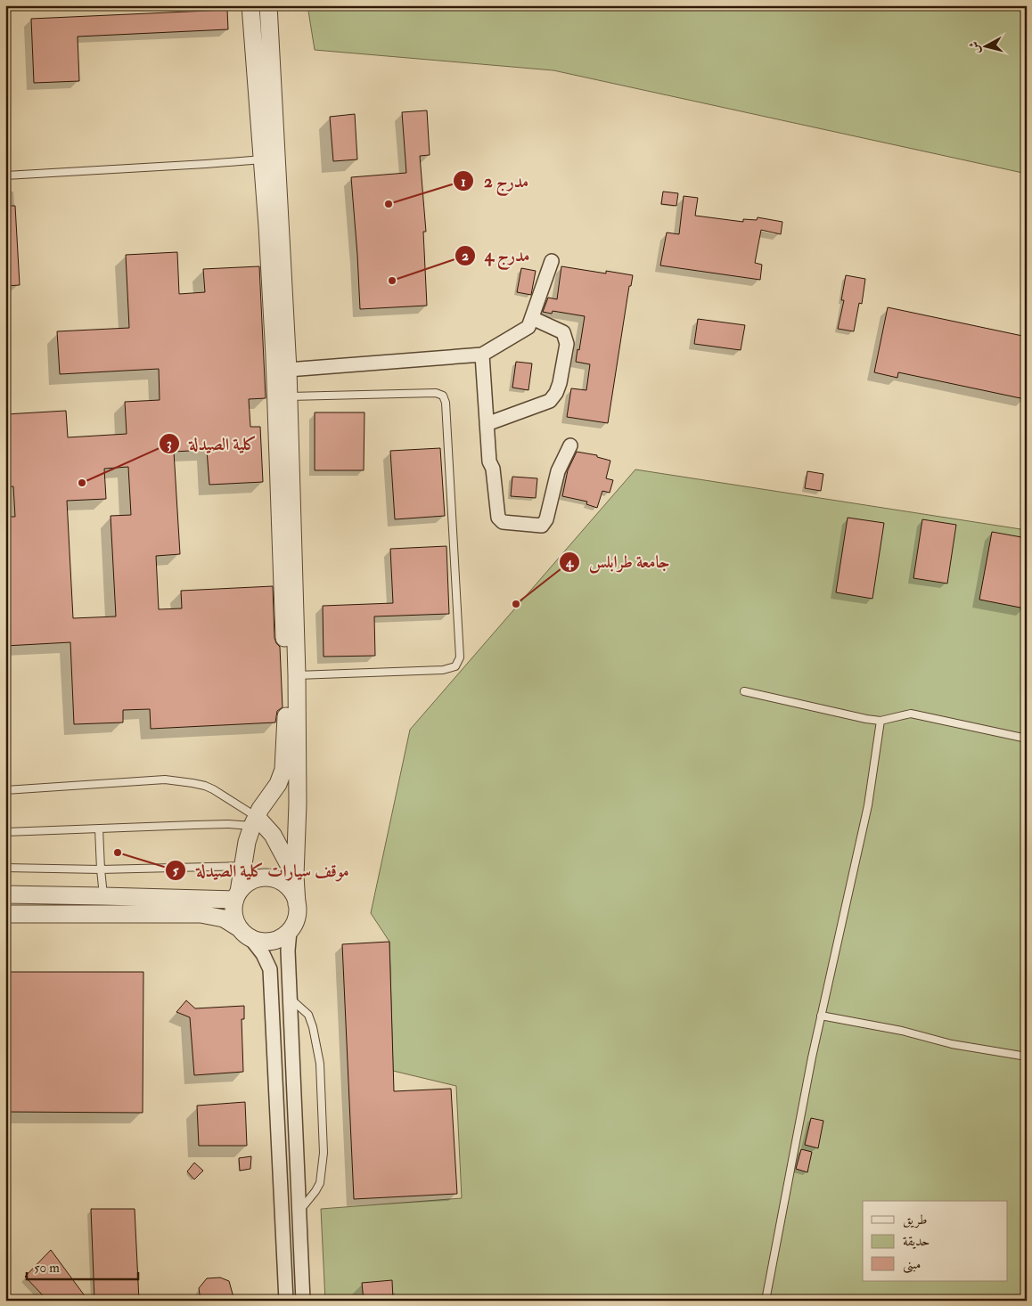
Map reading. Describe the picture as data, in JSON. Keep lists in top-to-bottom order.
{
  "places": [
    "مدرج 2",
    "مدرج 4",
    "كلية الصيدلة",
    "جامعة طرابلس",
    "موقف سيارات كلية الصيدلة"
  ],
  "legend": ["طريق", "حديقة", "مبنى"],
  "scale_bar": "50 m",
  "north": "left"
}
